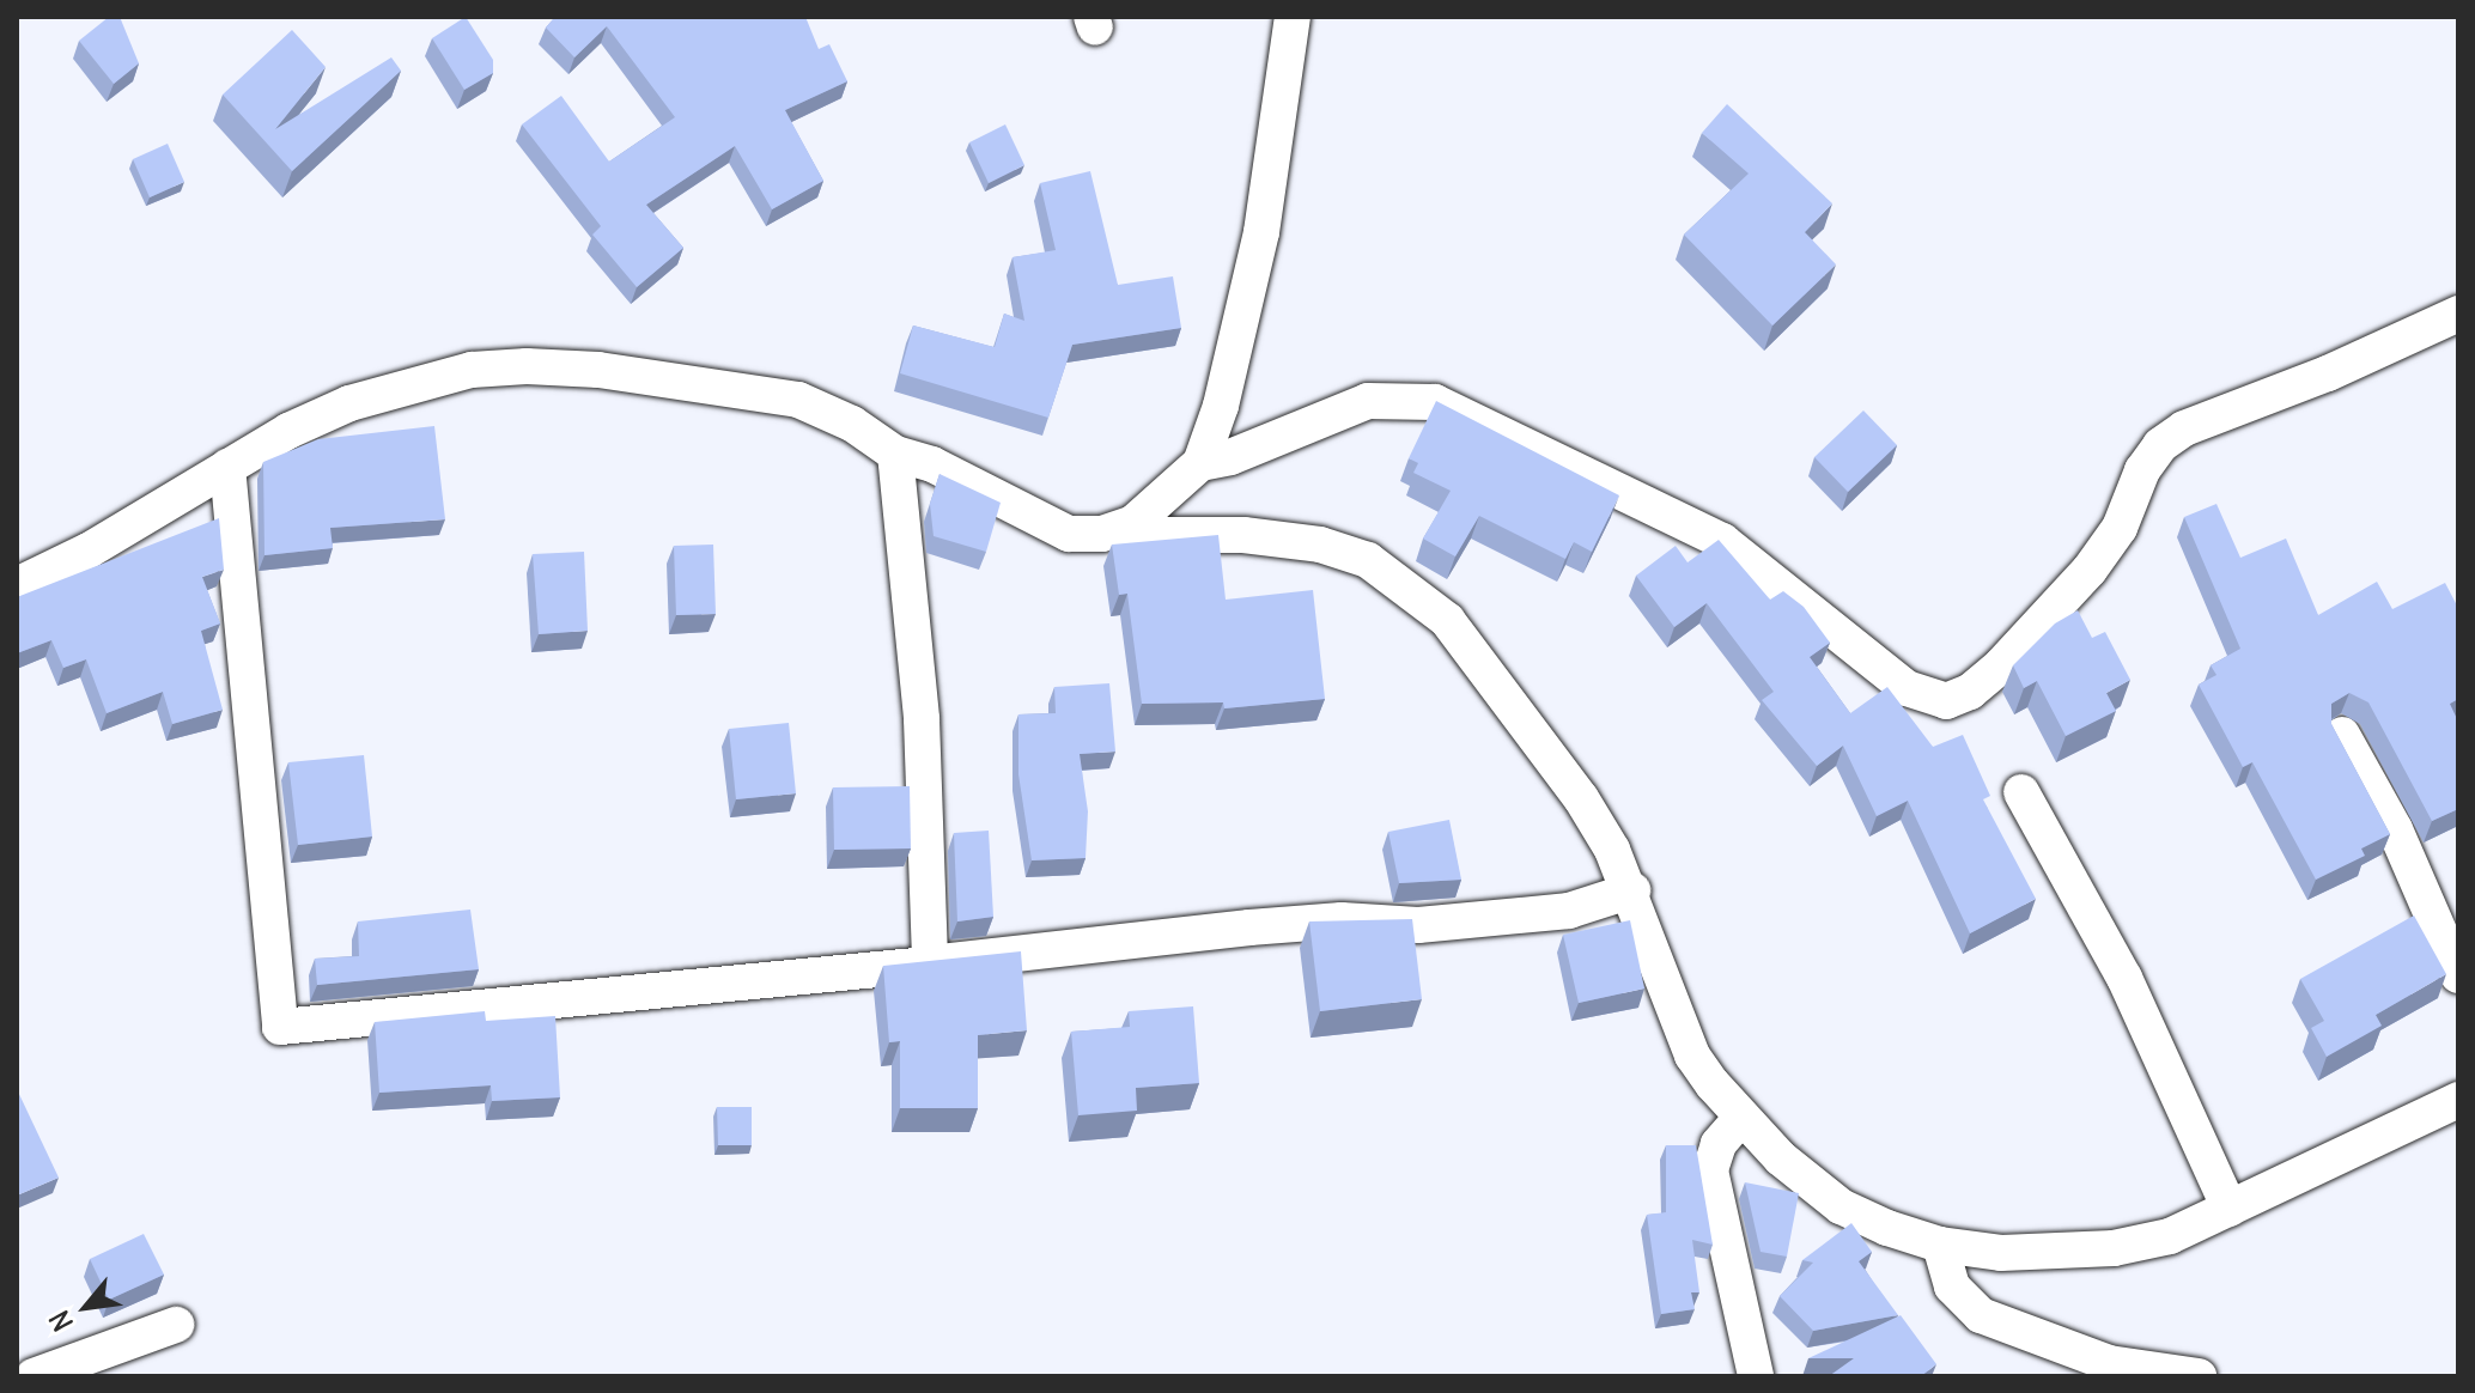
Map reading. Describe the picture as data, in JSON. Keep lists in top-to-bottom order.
{
  "north": "bottom left"
}
